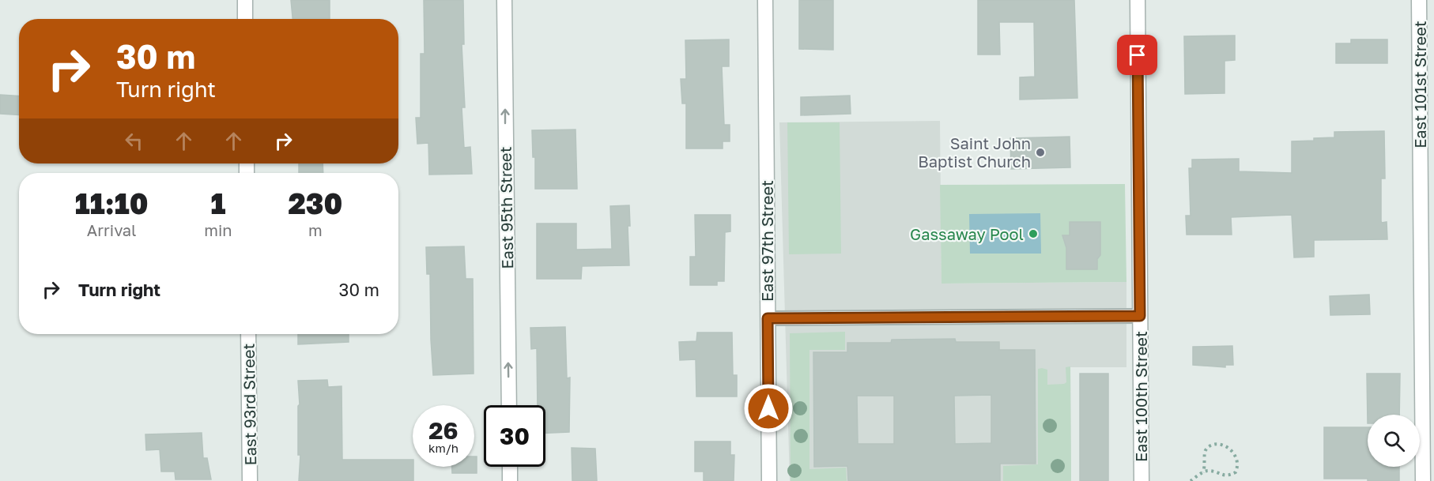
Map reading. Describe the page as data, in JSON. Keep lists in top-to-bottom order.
{
  "streets": {
    "street": [
      "East 101st Street",
      "East 95th Street",
      "East 97th Street",
      "East 100th Street",
      "East 93rd Street"
    ]
  },
  "one_way": ["East 95th Street"],
  "places": ["Saint John Baptist Church", "Gassaway Pool"],
  "page": {
    "turn": ["30 m", "Turn right"],
    "eta": [
      "11:10",
      "Arrival",
      "1",
      "min",
      "230",
      "m"
    ],
    "list": [
      {
        "name": "Turn right",
        "value": "30 m"
      }
    ],
    "speed": "26 km/h",
    "limit": "30"
  }
}
